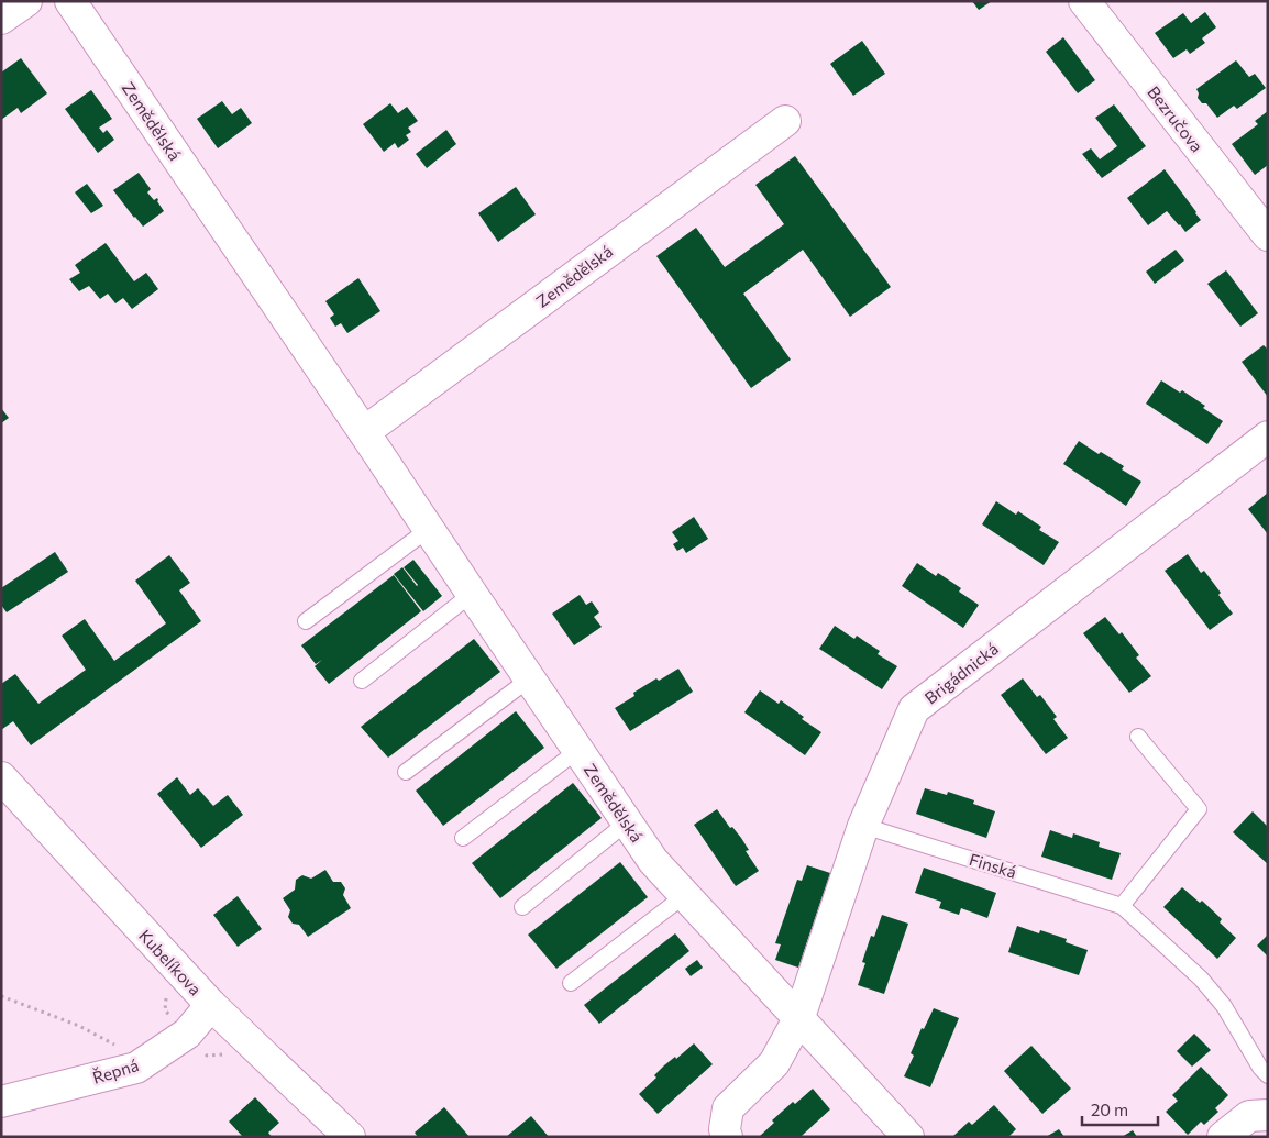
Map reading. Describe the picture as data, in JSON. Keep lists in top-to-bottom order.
{
  "streets": {
    "street": [
      "Bezručova",
      "Zemědělská",
      "Brigádnická",
      "Kubelíkova",
      "Řepná"
    ],
    "lane": ["Finská"]
  },
  "crossings": [
    ["Zemědělská", "Brigádnická"],
    ["Brigádnická", "Finská"],
    ["Kubelíkova", "Řepná"]
  ],
  "scale_bar": "20 m"
}
